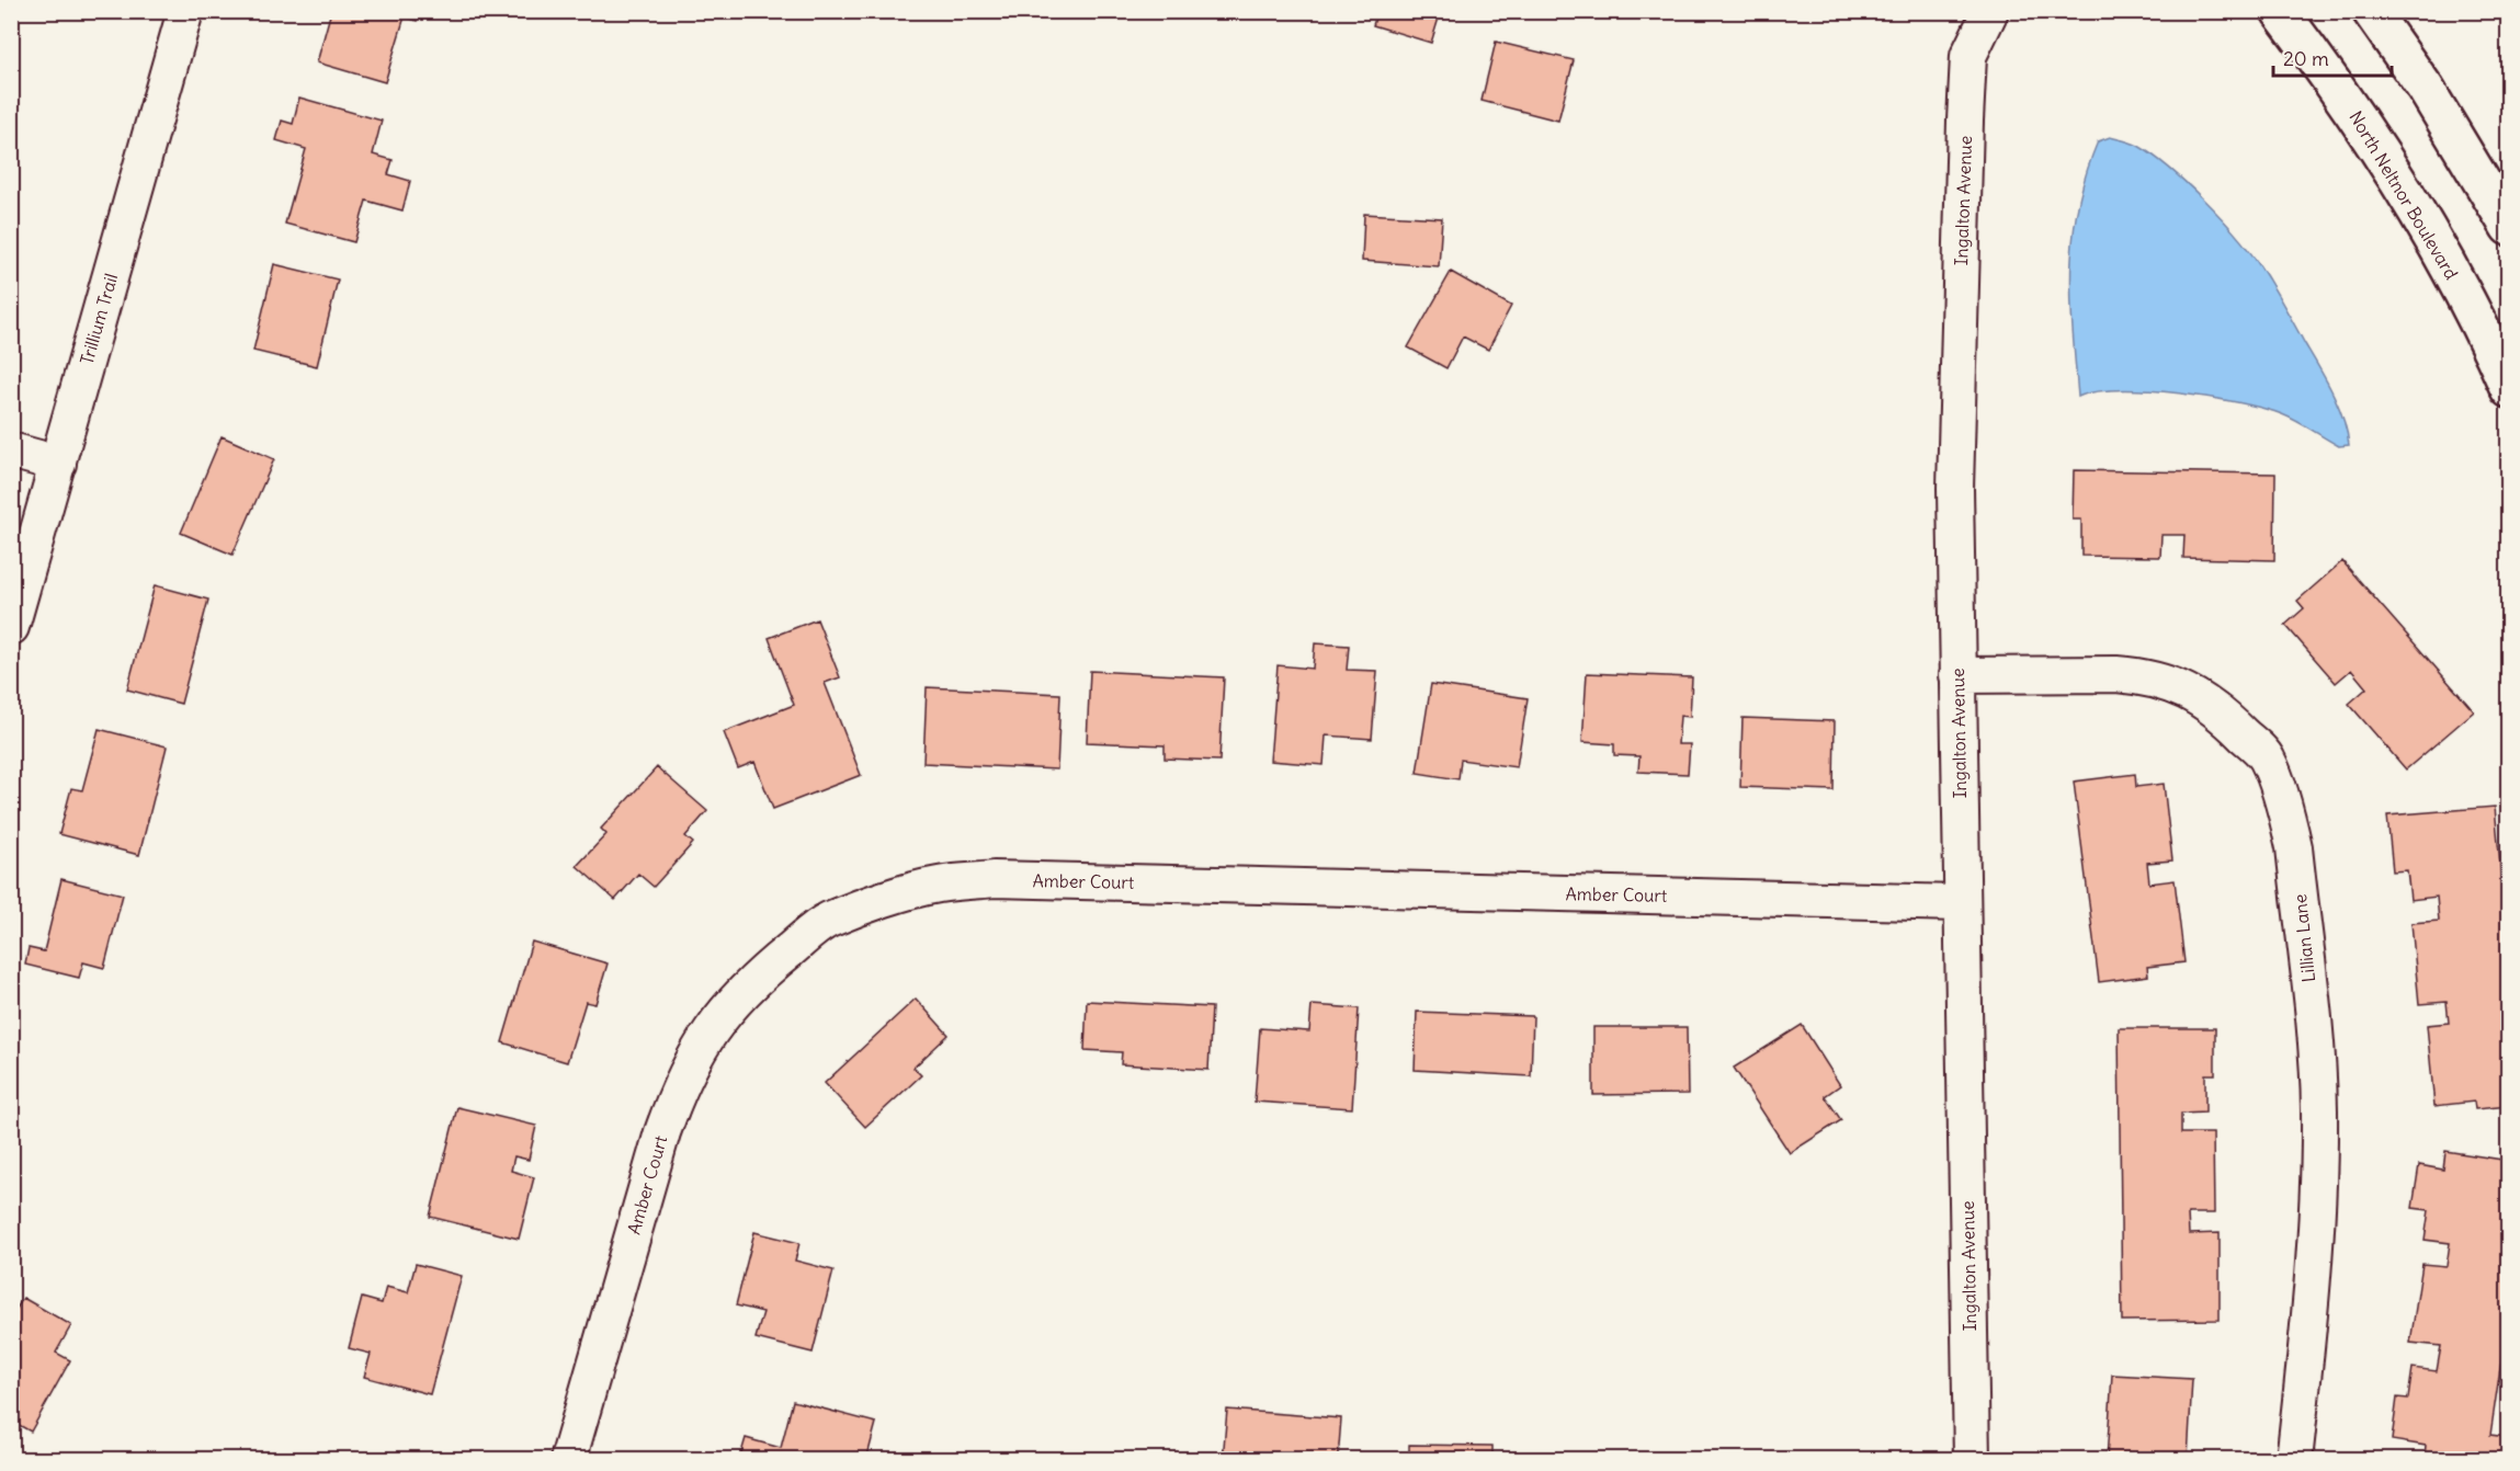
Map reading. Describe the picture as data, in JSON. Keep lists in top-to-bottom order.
{
  "streets": {
    "main road": ["North Neltnor Boulevard"],
    "street": [
      "Ingalton Avenue",
      "Trillium Trail",
      "Amber Court",
      "Lillian Lane"
    ]
  },
  "crossings": [
    ["Ingalton Avenue", "Amber Court"],
    ["Ingalton Avenue", "Lillian Lane"]
  ],
  "scale_bar": "20 m"
}
